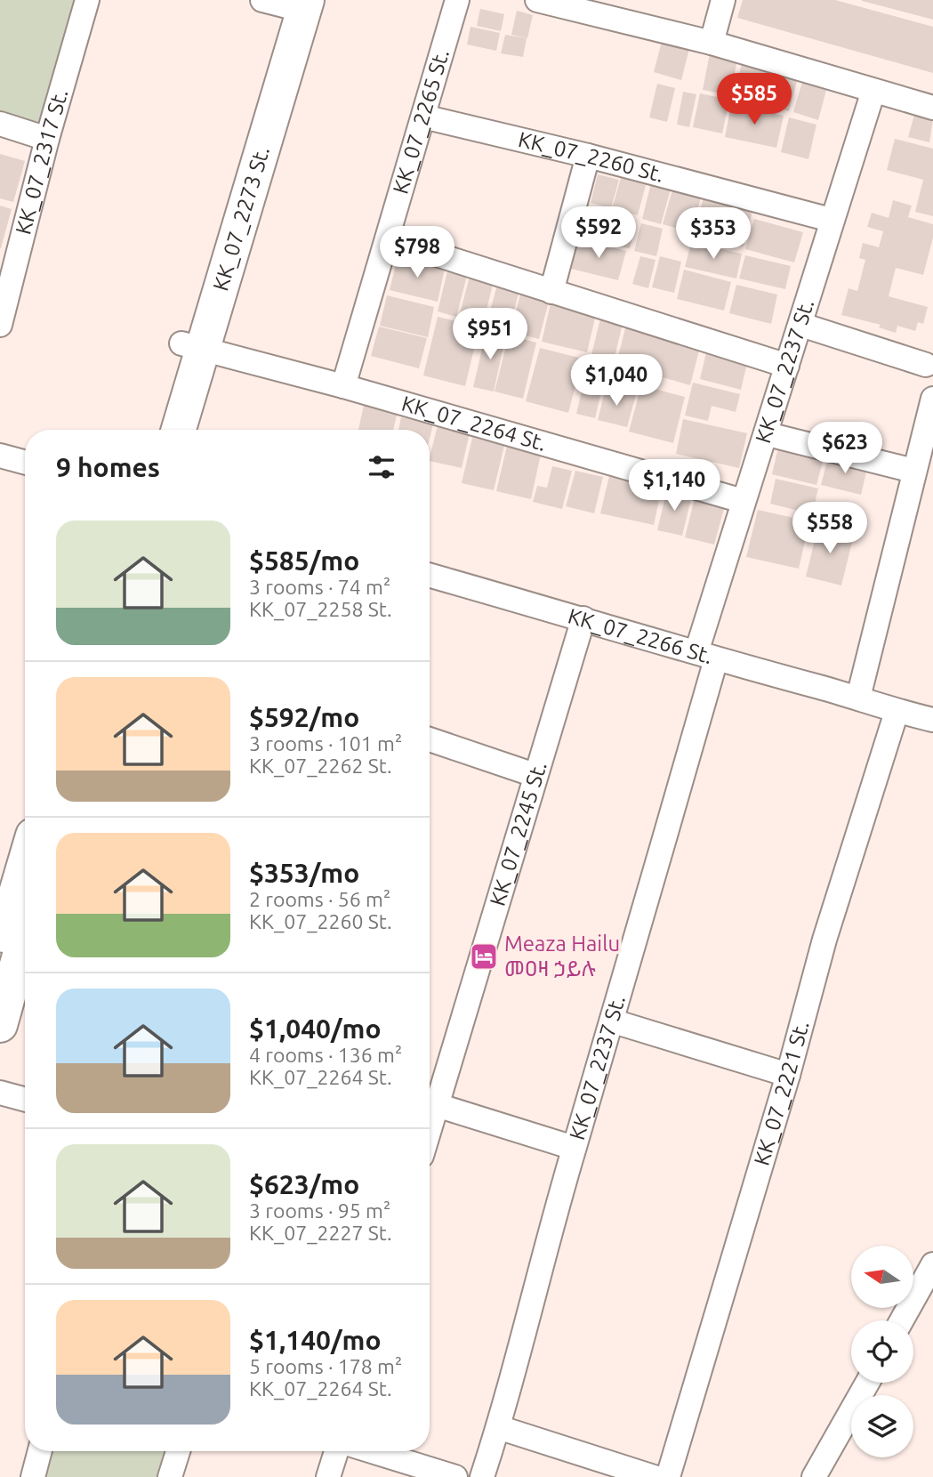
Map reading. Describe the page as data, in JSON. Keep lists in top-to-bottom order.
{
  "streets": {
    "main road": ["KK_07_2273 St."],
    "street": [
      "KK_07_2265 St.",
      "KK_07_2260 St.",
      "KK_07_2317 St.",
      "KK_07_2237 St.",
      "KK_07_2264 St.",
      "KK_07_2266 St.",
      "KK_07_2245 St.",
      "KK_07_2221 St."
    ]
  },
  "crossings": [
    ["KK_07_2265 St.", "KK_07_2260 St."],
    ["KK_07_2265 St.", "KK_07_2264 St."],
    ["KK_07_2260 St.", "KK_07_2237 St."],
    ["KK_07_2273 St.", "KK_07_2264 St."],
    ["KK_07_2237 St.", "KK_07_2264 St."],
    ["KK_07_2237 St.", "KK_07_2266 St."],
    ["KK_07_2266 St.", "KK_07_2245 St."],
    ["KK_07_2266 St.", "KK_07_2221 St."]
  ],
  "places": {
    "hotel": ["Meaza Hailu መዐዛ ኃይሉ"]
  },
  "north": "left",
  "page": {
    "price": [
      "$585",
      "$592",
      "$353",
      "$798",
      "$951",
      "$1,040",
      "$623",
      "$1,140",
      "$558"
    ],
    "heading": "9 homes",
    "list": [
      {
        "name": "$585/mo",
        "note": "3 rooms · 74 m² · KK_07_2258 St."
      },
      {
        "name": "$592/mo",
        "note": "3 rooms · 101 m² · KK_07_2262 St."
      },
      {
        "name": "$353/mo",
        "note": "2 rooms · 56 m² · KK_07_2260 St."
      },
      {
        "name": "$1,040/mo",
        "note": "4 rooms · 136 m² · KK_07_2264 St."
      },
      {
        "name": "$623/mo",
        "note": "3 rooms · 95 m² · KK_07_2227 St."
      },
      {
        "name": "$1,140/mo",
        "note": "5 rooms · 178 m² · KK_07_2264 St."
      }
    ]
  }
}
